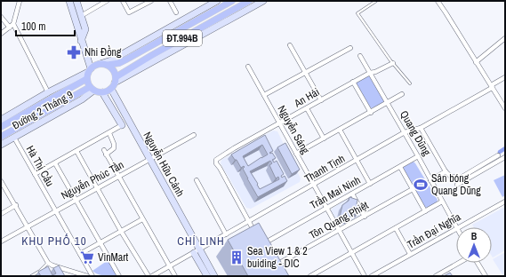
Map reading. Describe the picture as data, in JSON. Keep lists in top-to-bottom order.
{
  "streets": {
    "main road": ["ĐT.994B", "Đường 2 Tháng 9", "Nguyễn Hữu Cảnh"],
    "street": [
      "An Hải",
      "Nguyễn Sáng",
      "Quang Dũng",
      "Hà Thị Cầu",
      "Thanh Tịnh",
      "Nguyễn Phúc Tần",
      "Trần Mai Ninh",
      "Tôn Quang Phiệt",
      "Trần Đại Nghĩa"
    ]
  },
  "crossings": [
    ["ĐT.994B", "Đường 2 Tháng 9"],
    ["ĐT.994B", "Nguyễn Hữu Cảnh"],
    ["An Hải", "Nguyễn Sáng"],
    ["An Hải", "Quang Dũng"],
    ["An Hải", "Thanh Tịnh"],
    ["Đường 2 Tháng 9", "Nguyễn Hữu Cảnh"],
    ["Đường 2 Tháng 9", "Hà Thị Cầu"],
    ["Nguyễn Sáng", "Thanh Tịnh"],
    ["Nguyễn Sáng", "Trần Mai Ninh"],
    ["Nguyễn Sáng", "Tôn Quang Phiệt"],
    ["Quang Dũng", "Thanh Tịnh"],
    ["Quang Dũng", "Trần Mai Ninh"],
    ["Quang Dũng", "Trần Đại Nghĩa"],
    ["Nguyễn Hữu Cảnh", "Thanh Tịnh"],
    ["Nguyễn Hữu Cảnh", "Nguyễn Phúc Tần"],
    ["Hà Thị Cầu", "Nguyễn Phúc Tần"]
  ],
  "districts": ["KHU PHỐ 10", "CHÍ LINH"],
  "places": {
    "pharmacy": ["Nhi Đồng"],
    "sports": ["Sân bóng Quang Dũng"],
    "supermarket": ["VinMart"],
    "building": ["Sea View 1 & 2 buiding - DIC"]
  },
  "scale_bar": "100 m",
  "north": "top"
}
